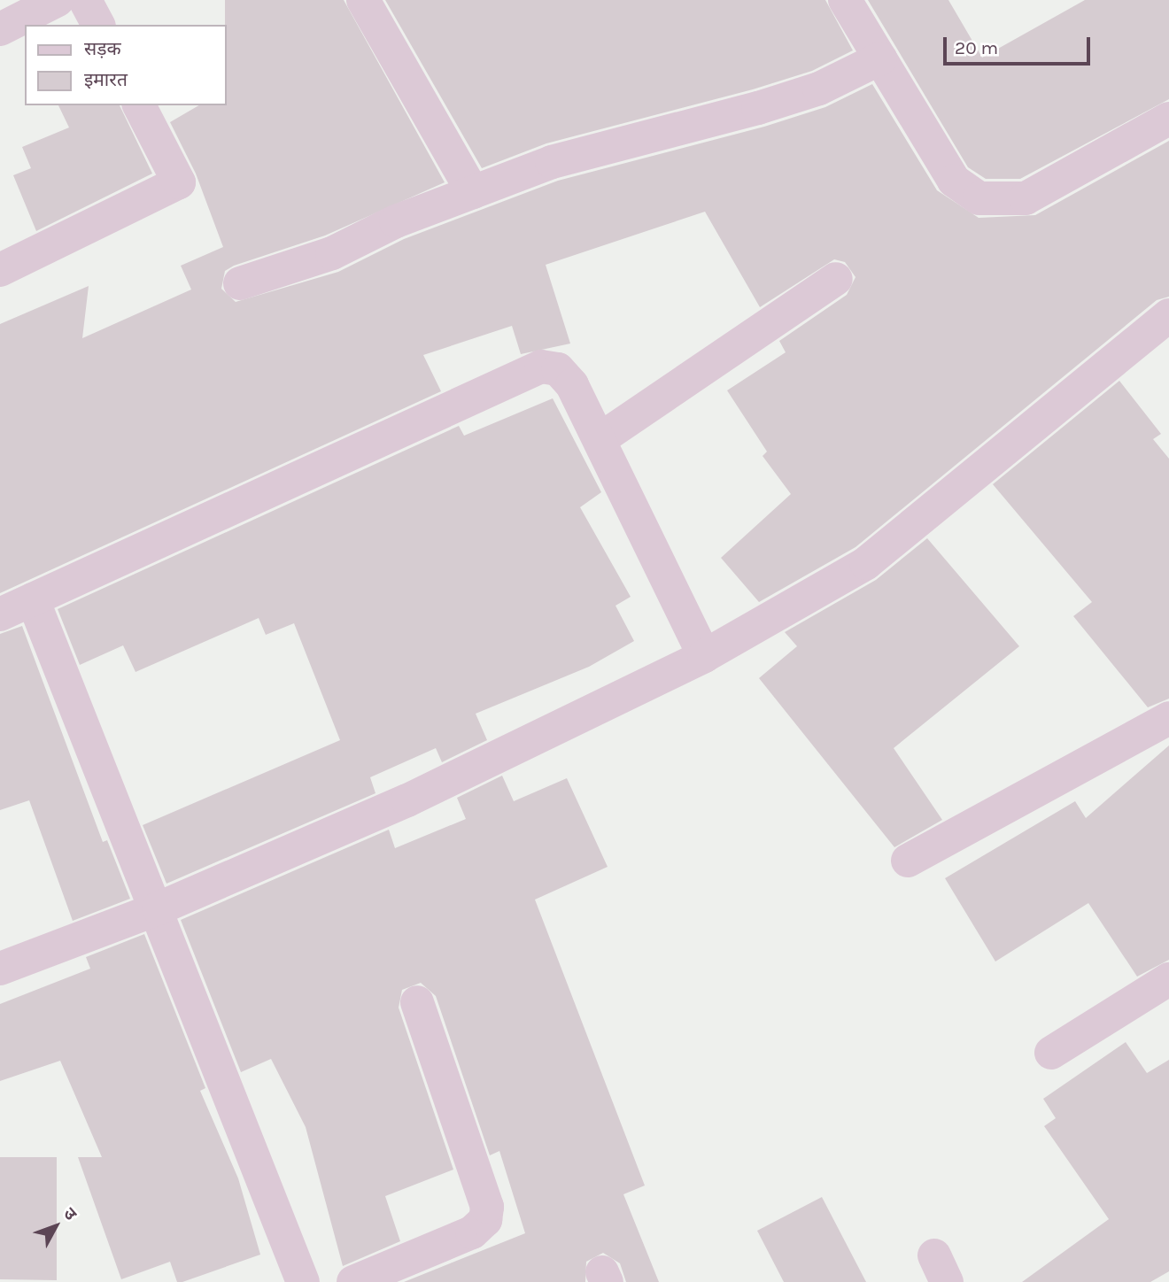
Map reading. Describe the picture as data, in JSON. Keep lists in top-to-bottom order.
{
  "legend": ["सड़क", "इमारत"],
  "scale_bar": "20 m",
  "north": "top right"
}
